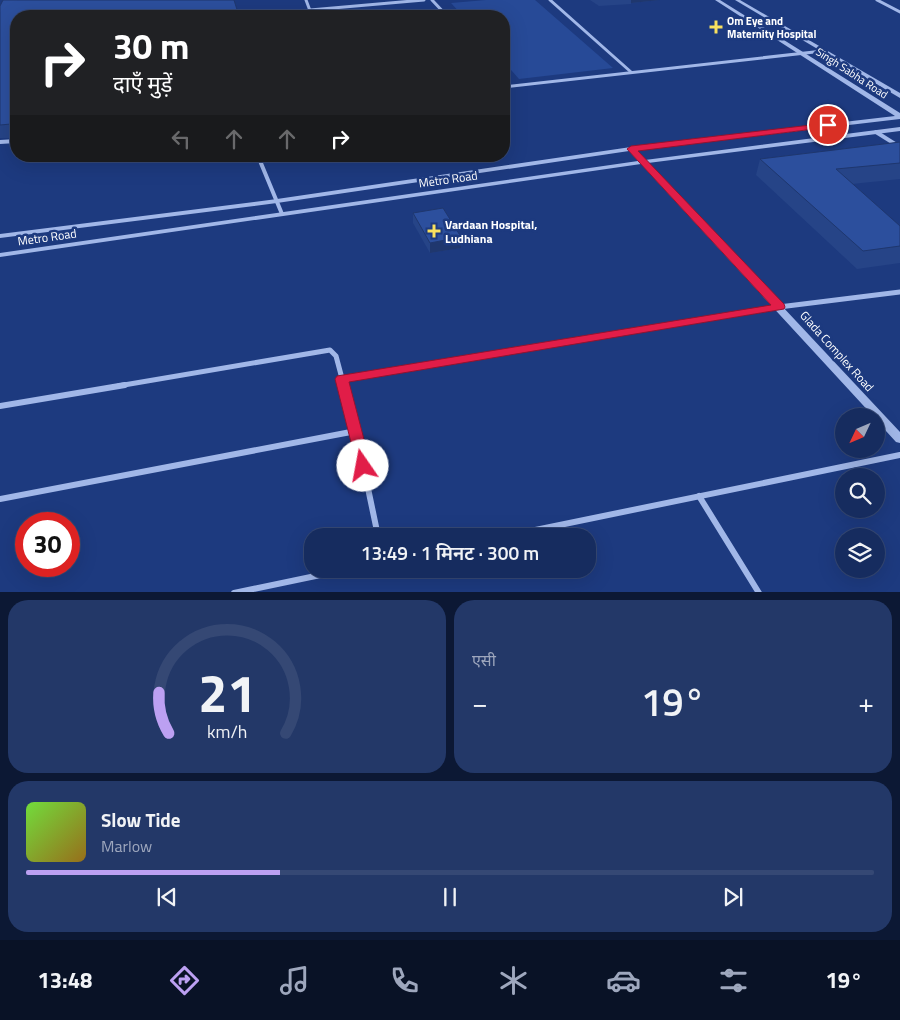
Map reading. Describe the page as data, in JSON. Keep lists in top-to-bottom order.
{
  "streets": {
    "street": ["Singh Sabha Road", "Metro Road", "Glada Complex Road"]
  },
  "crossings": [
    ["Singh Sabha Road", "Metro Road"],
    ["Metro Road", "Glada Complex Road"]
  ],
  "places": {
    "health": ["Om Eye and Maternity Hospital", "Vardaan Hospital, Ludhiana"]
  },
  "north": "bottom left",
  "page": {
    "turn": ["30 m", "दाएँ मुड़ें"],
    "limit": "30",
    "trip": "13:49 · 1 मिनट · 300 m",
    "tile": "एसी",
    "heat": ["−", "19°", "+"],
    "song": ["Slow Tide", "Marlow"],
    "tabs": ["13:48", "19°"],
    "gauge": ["21", "km/h"]
  }
}
